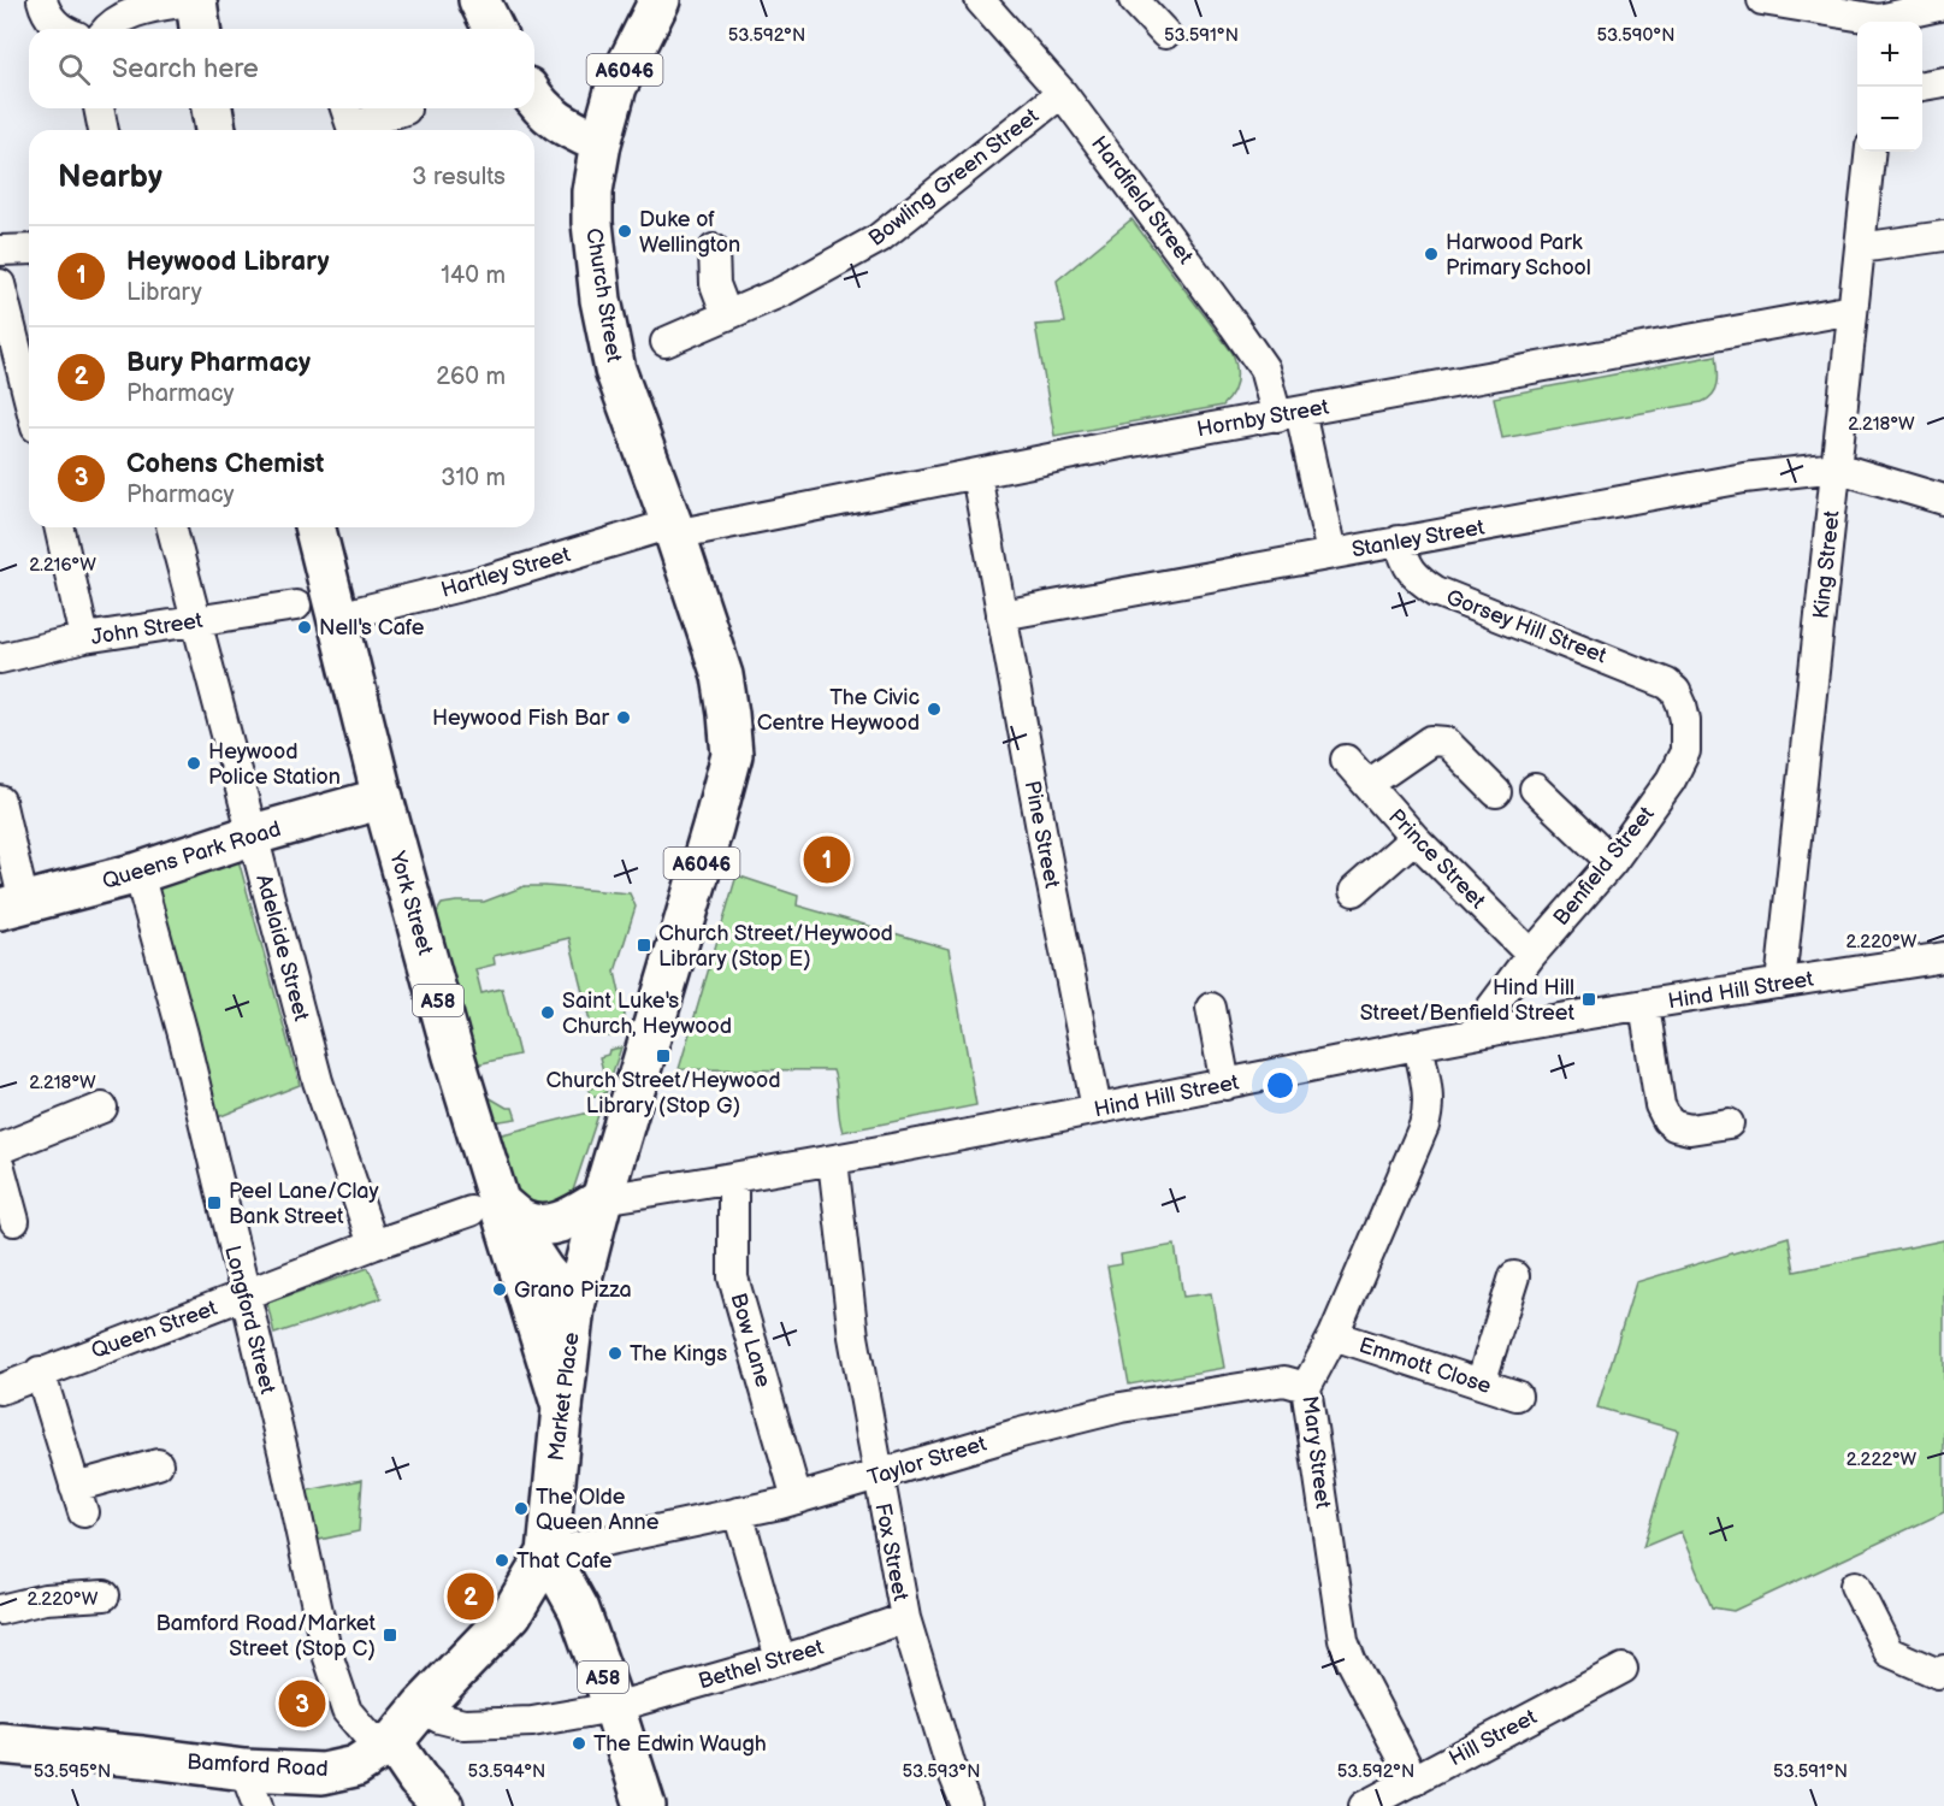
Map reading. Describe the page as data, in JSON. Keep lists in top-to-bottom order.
{
  "streets": {
    "main road": [
      "A6046",
      "Church Street",
      "Queens Park Road",
      "York Street",
      "A58",
      "Market Place",
      "Bamford Road"
    ],
    "street": [
      "Bowling Green Street",
      "Hardfield Street",
      "Hornby Street",
      "Stanley Street",
      "King Street",
      "Hartley Street",
      "Gorsey Hill Street",
      "John Street",
      "Pine Street",
      "Prince Street",
      "Benfield Street",
      "Adelaide Street",
      "Hind Hill Street",
      "Longford Street",
      "Queen Street",
      "Bow Lane",
      "Emmott Close",
      "Mary Street",
      "Taylor Street",
      "Fox Street",
      "Bethel Street",
      "Hill Street"
    ]
  },
  "crossings": [
    ["A6046", "Church Street"],
    ["A6046", "Hornby Street"],
    ["A6046", "Hartley Street"],
    ["A6046", "Hind Hill Street"],
    ["A6046", "Market Place"],
    ["Bowling Green Street", "Hardfield Street"],
    ["Hardfield Street", "Hornby Street"],
    ["Hardfield Street", "Stanley Street"],
    ["Church Street", "Hornby Street"],
    ["Church Street", "Hartley Street"],
    ["Hornby Street", "King Street"],
    ["Hornby Street", "Hartley Street"],
    ["Hornby Street", "Pine Street"],
    ["Stanley Street", "King Street"],
    ["Stanley Street", "Gorsey Hill Street"],
    ["Stanley Street", "Pine Street"],
    ["King Street", "Hind Hill Street"],
    ["Hartley Street", "York Street"],
    ["Gorsey Hill Street", "Benfield Street"],
    ["John Street", "Adelaide Street"],
    ["Pine Street", "Hind Hill Street"],
    ["Queens Park Road", "York Street"],
    ["Queens Park Road", "Adelaide Street"],
    ["Queens Park Road", "Longford Street"],
    ["Prince Street", "Benfield Street"],
    ["Benfield Street", "Hind Hill Street"],
    ["York Street", "Queen Street"],
    ["York Street", "Market Place"],
    ["Adelaide Street", "Queen Street"],
    ["Hind Hill Street", "Bow Lane"],
    ["Hind Hill Street", "Market Place"],
    ["Hind Hill Street", "Mary Street"],
    ["Hind Hill Street", "Fox Street"],
    ["A58", "Market Place"],
    ["A58", "Taylor Street"],
    ["A58", "Bethel Street"],
    ["A58", "Bamford Road"],
    ["Longford Street", "Queen Street"],
    ["Longford Street", "Bamford Road"],
    ["Bow Lane", "Taylor Street"],
    ["Emmott Close", "Mary Street"],
    ["Market Place", "Taylor Street"],
    ["Market Place", "Bamford Road"],
    ["Mary Street", "Taylor Street"],
    ["Mary Street", "Hill Street"],
    ["Taylor Street", "Fox Street"],
    ["Taylor Street", "Bamford Road"],
    ["Fox Street", "Bethel Street"],
    ["Bethel Street", "Bamford Road"]
  ],
  "places": {
    "other": [
      "Duke of Wellington",
      "Harwood Park Primary School",
      "Nell's Cafe",
      "The Civic Centre Heywood",
      "Heywood Fish Bar",
      "Heywood Police Station",
      "Saint Luke's Church, Heywood",
      "Grano Pizza",
      "The Kings",
      "The Olde Queen Anne",
      "That Cafe",
      "The Edwin Waugh"
    ],
    "transit": [
      "Church Street/Heywood Library (Stop E)",
      "Hind Hill Street/Benfield Street",
      "Church Street/Heywood Library (Stop G)",
      "Peel Lane/Clay Bank Street",
      "Bamford Road/Market Street (Stop C)"
    ]
  },
  "page": {
    "map_buttons": ["+", "−"],
    "search": "Search here",
    "heading": ["Nearby", "3 results"],
    "list": [
      {
        "mark": "1",
        "name": "Heywood Library",
        "note": "Library",
        "value": "140 m"
      },
      {
        "mark": "2",
        "name": "Bury Pharmacy",
        "note": "Pharmacy",
        "value": "260 m"
      },
      {
        "mark": "3",
        "name": "Cohens Chemist",
        "note": "Pharmacy",
        "value": "310 m"
      }
    ],
    "pins": ["1", "2", "3"]
  },
  "coordinates": [
    "53.592°N",
    "53.591°N",
    "53.590°N",
    "2.218°W",
    "2.216°W",
    "2.220°W",
    "2.222°W",
    "53.595°N",
    "53.594°N",
    "53.593°N"
  ]
}
